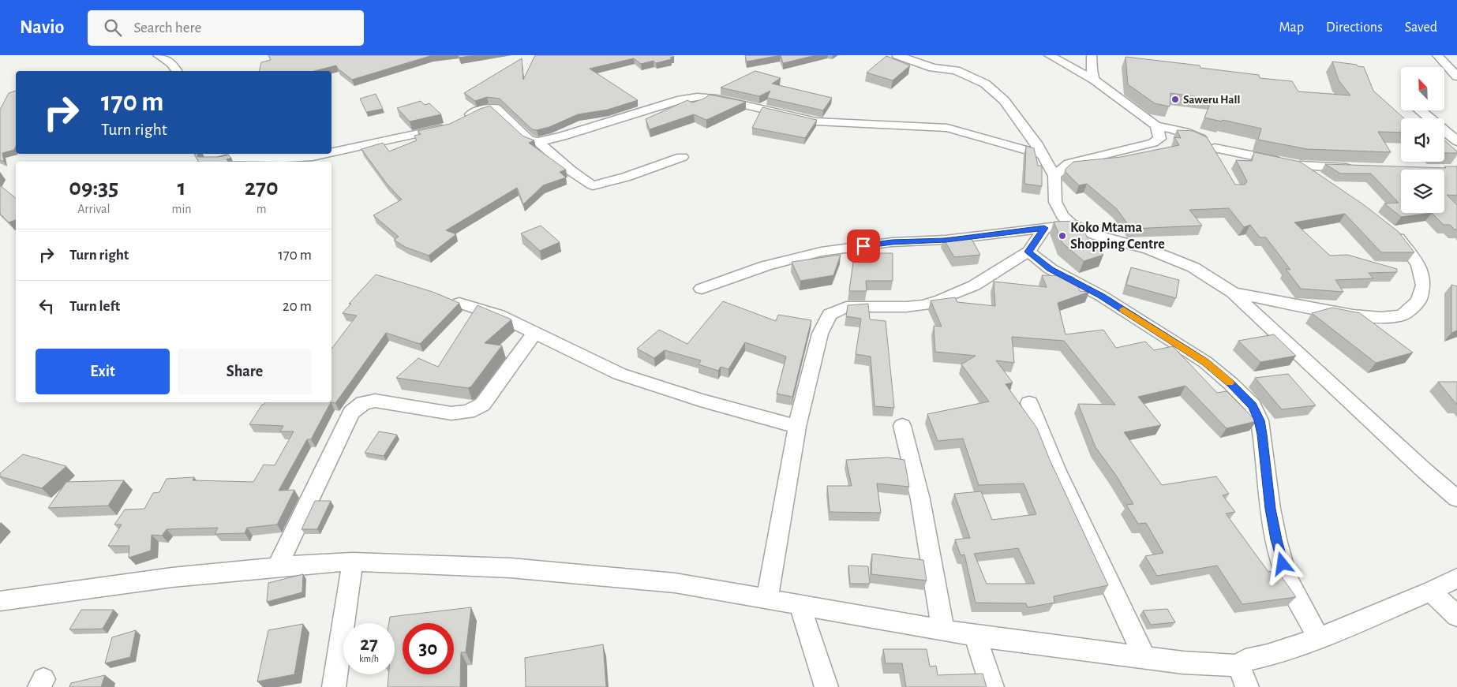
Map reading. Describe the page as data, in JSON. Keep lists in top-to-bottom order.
{
  "places": ["Saweru Hall", "Koko Mtama Shopping Centre"],
  "north": "top left",
  "page": {
    "header": "Navio",
    "search": "Search here",
    "nav": ["Map", "Directions", "Saved"],
    "turn": ["170 m", "Turn right"],
    "eta": [
      "09:35",
      "Arrival",
      "1",
      "min",
      "270",
      "m"
    ],
    "list": [
      {
        "name": "Turn right",
        "value": "170 m"
      },
      {
        "name": "Turn left",
        "value": "20 m"
      }
    ],
    "buttons": ["Exit", "Share"],
    "speed": "27 km/h",
    "limit": "30"
  }
}
